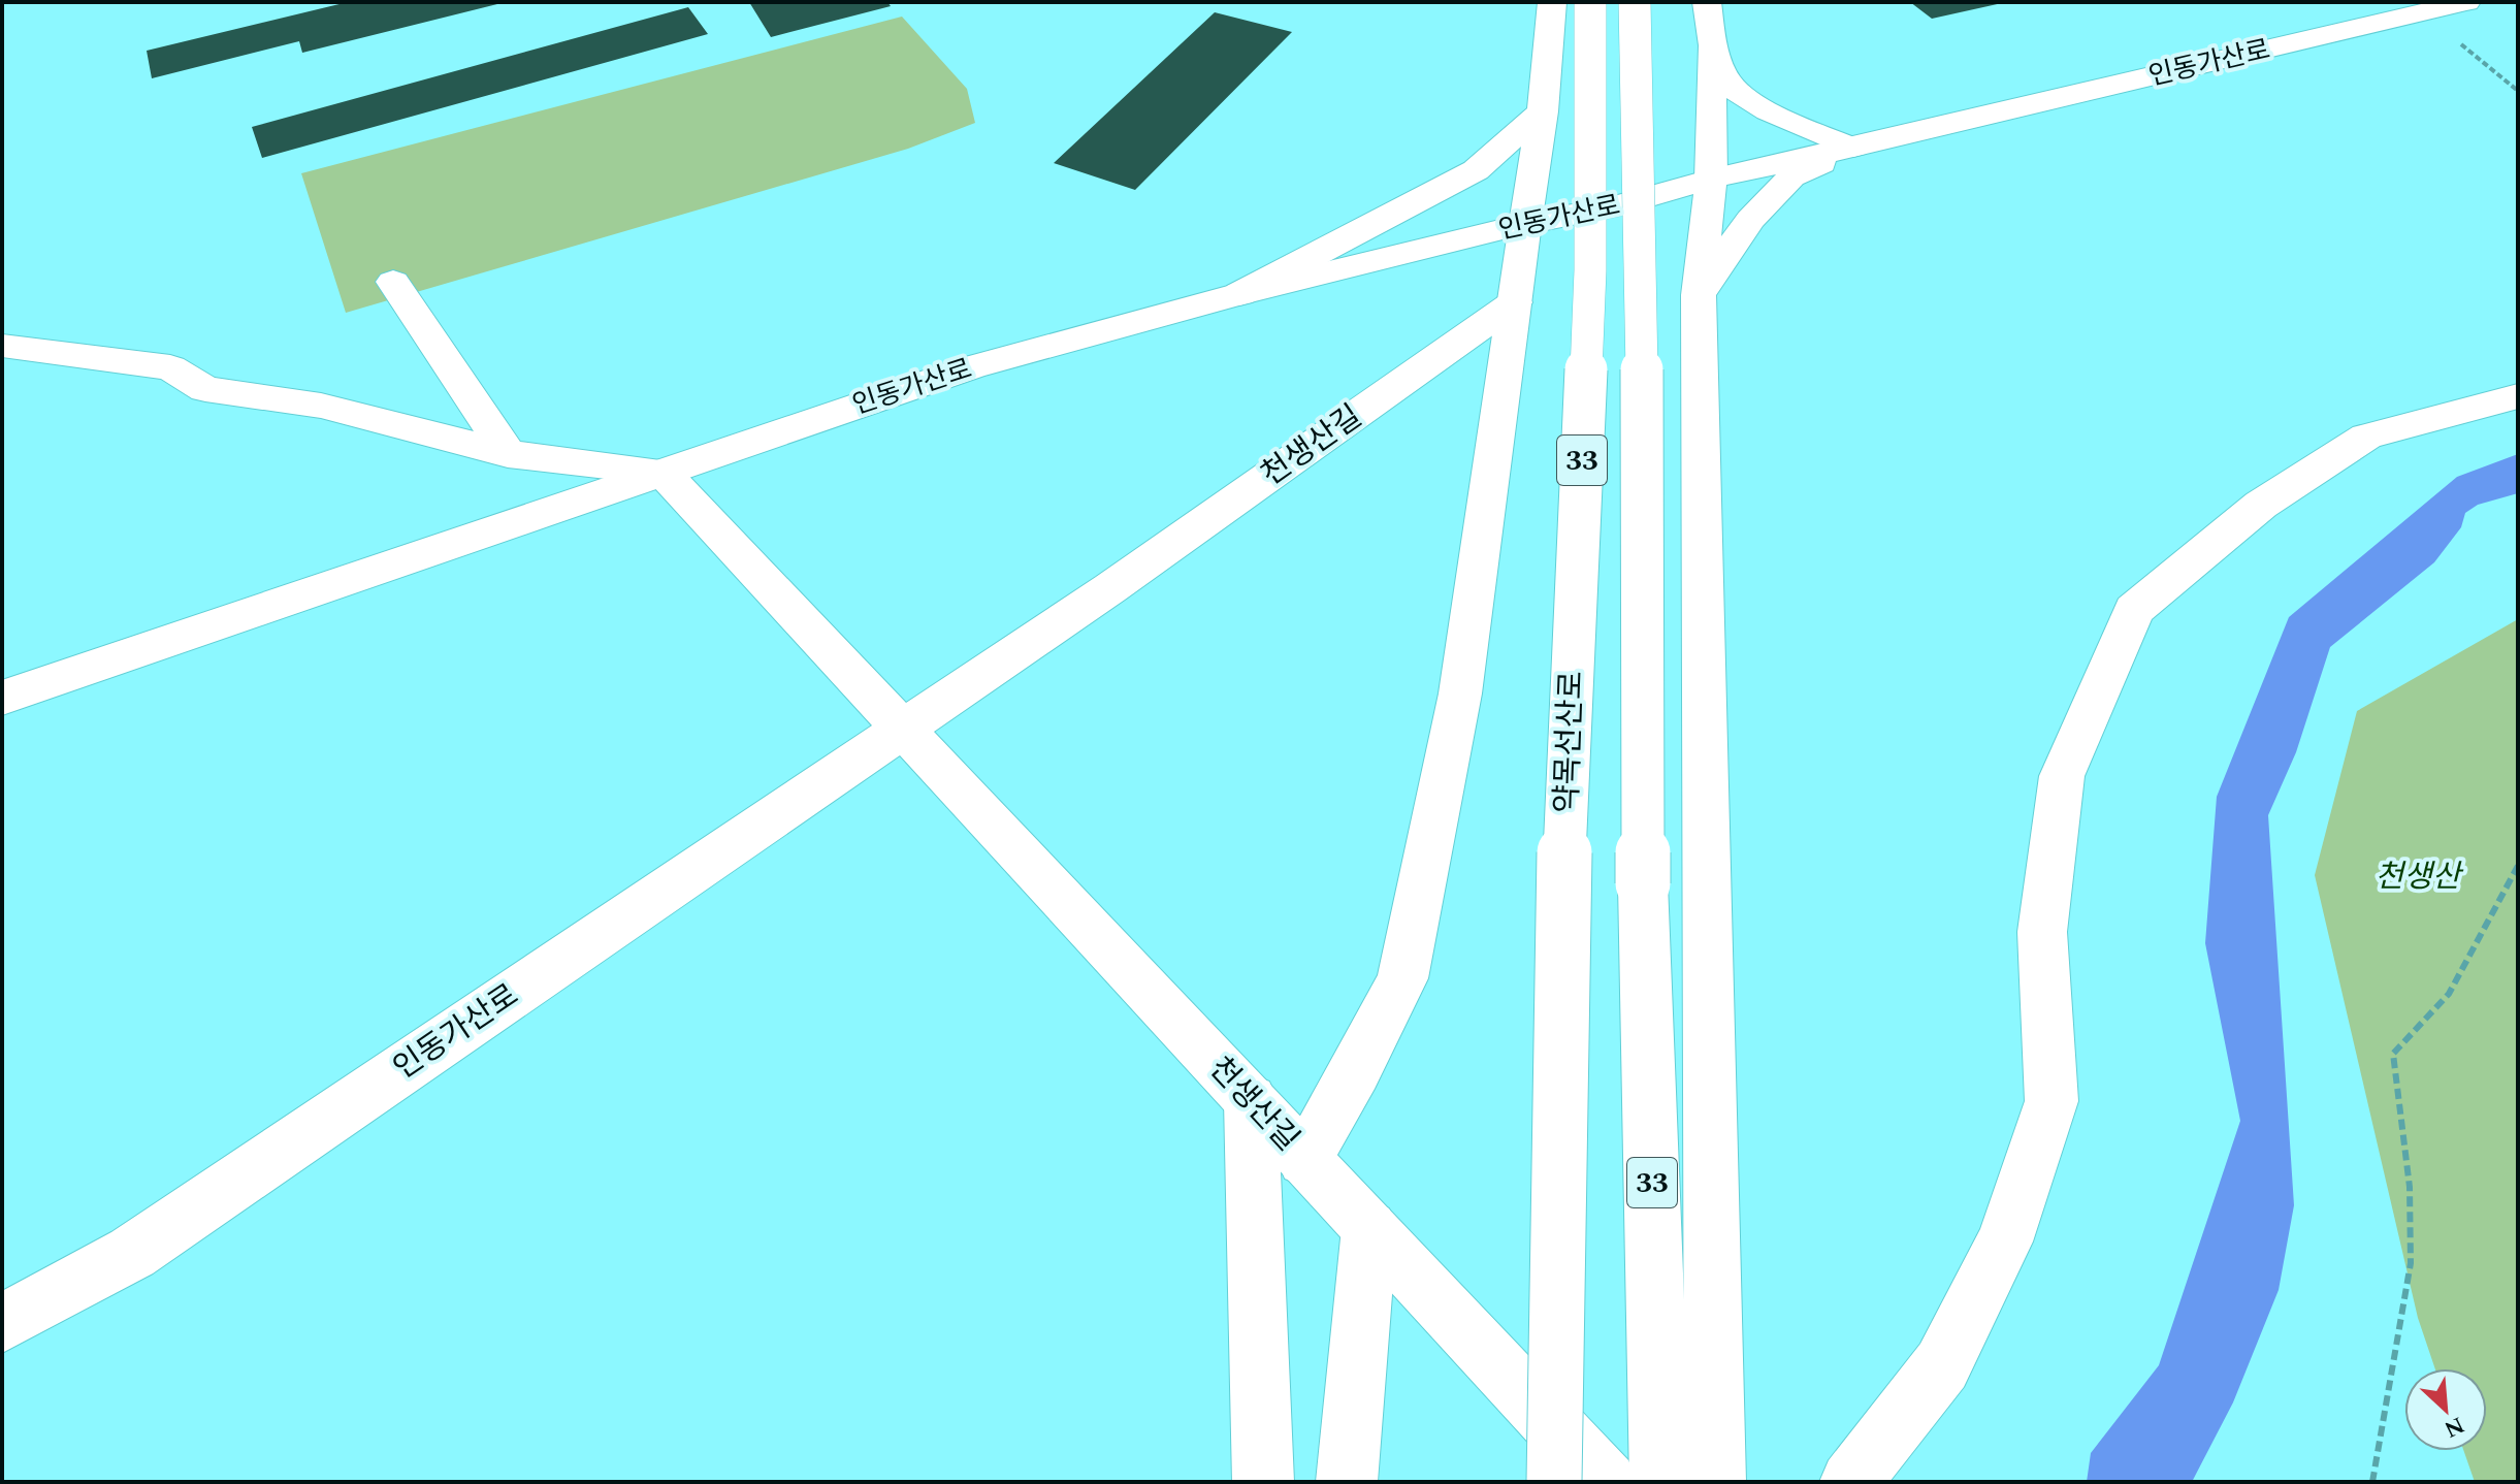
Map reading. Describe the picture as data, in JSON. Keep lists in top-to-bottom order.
{
  "streets": {
    "main road": [
      "인동가산로",
      "천생산길",
      "33",
      "약목선산로"
    ]
  },
  "crossings": [
    ["인동가산로", "천생산길"]
  ],
  "parks": ["천생산"],
  "north": "bottom right"
}
